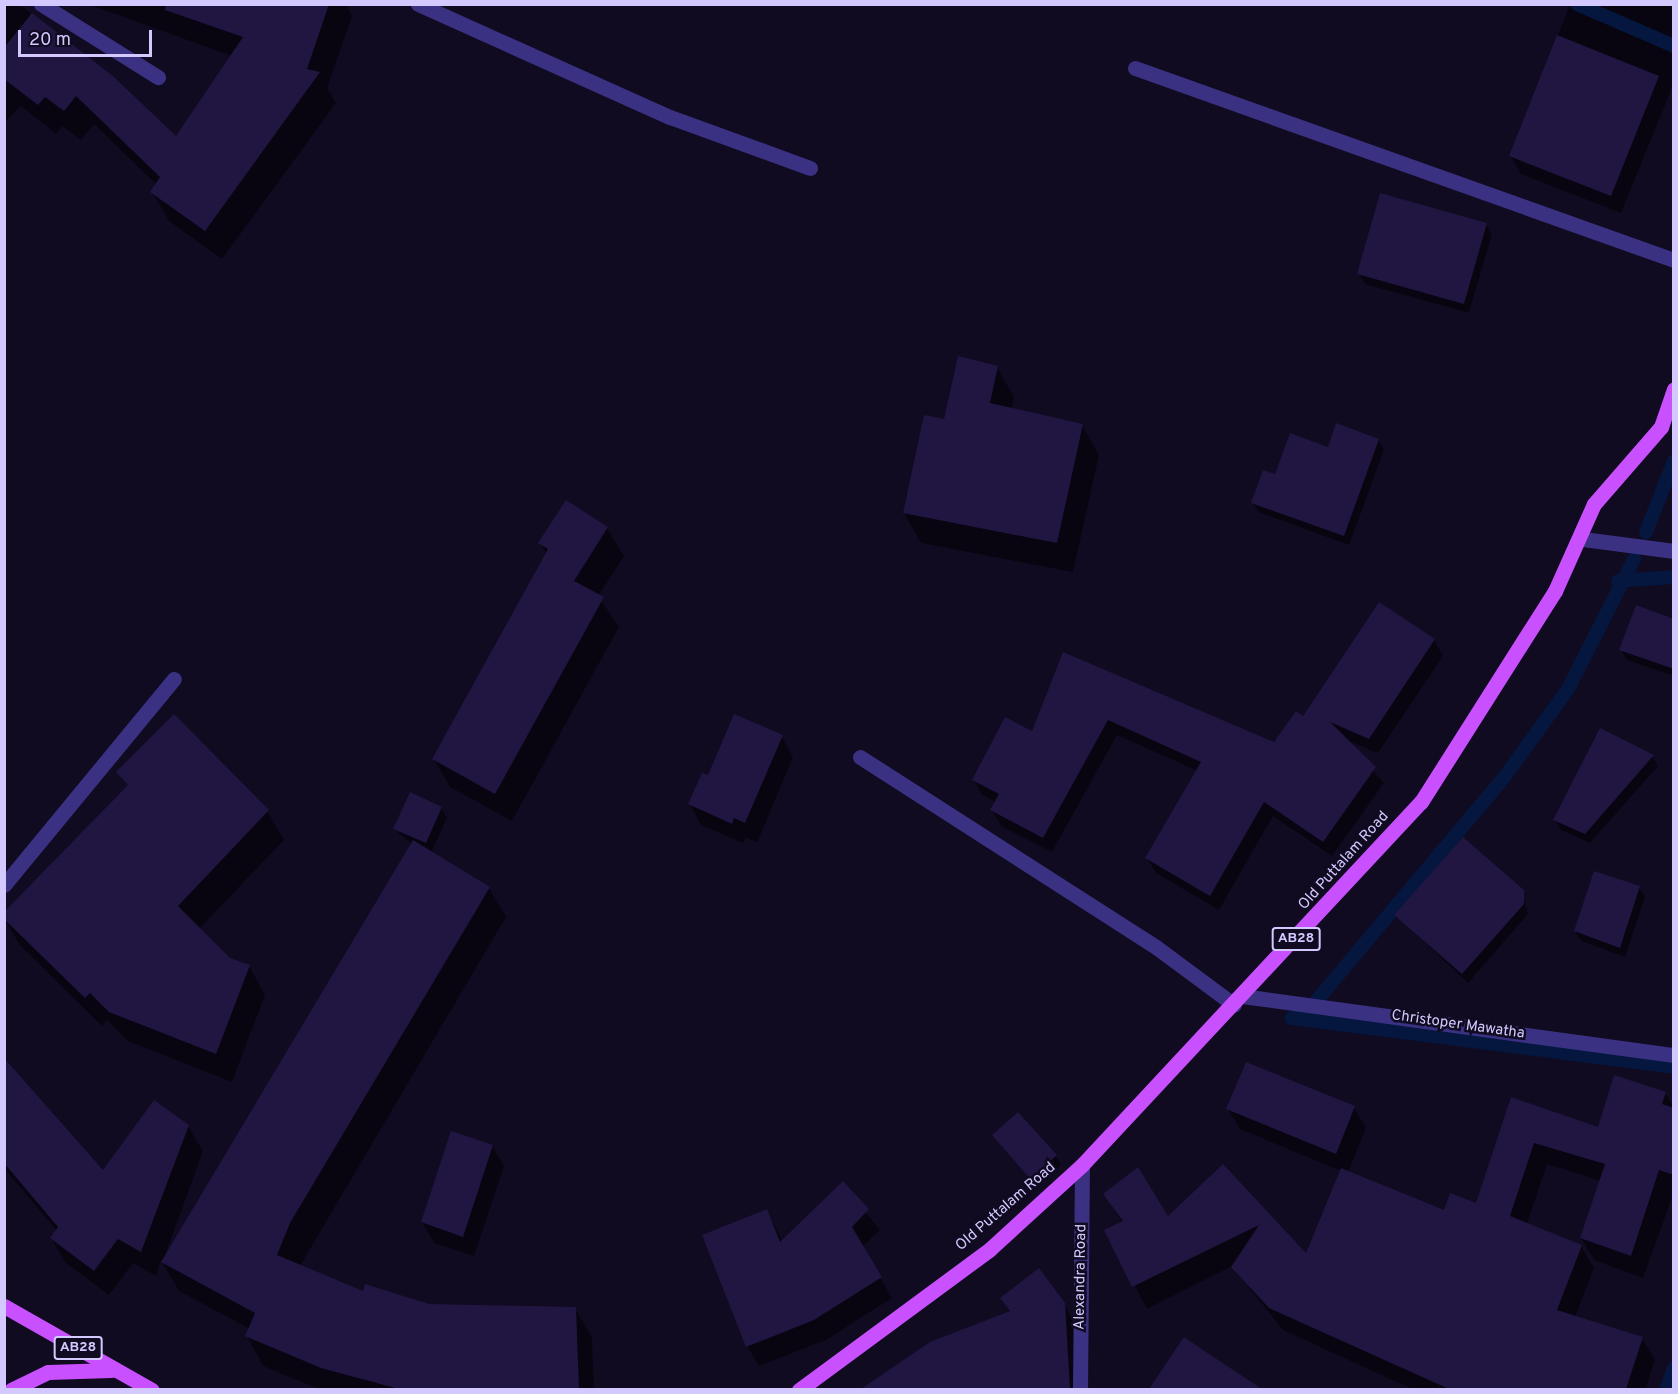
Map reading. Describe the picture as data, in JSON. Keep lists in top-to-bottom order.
{
  "streets": {
    "main road": ["Old Puttalam Road", "AB28"],
    "street": ["Christoper Mawatha", "Alexandra Road"]
  },
  "crossings": [
    ["Old Puttalam Road", "Christoper Mawatha"],
    ["Old Puttalam Road", "Alexandra Road"]
  ],
  "scale_bar": "20 m"
}
